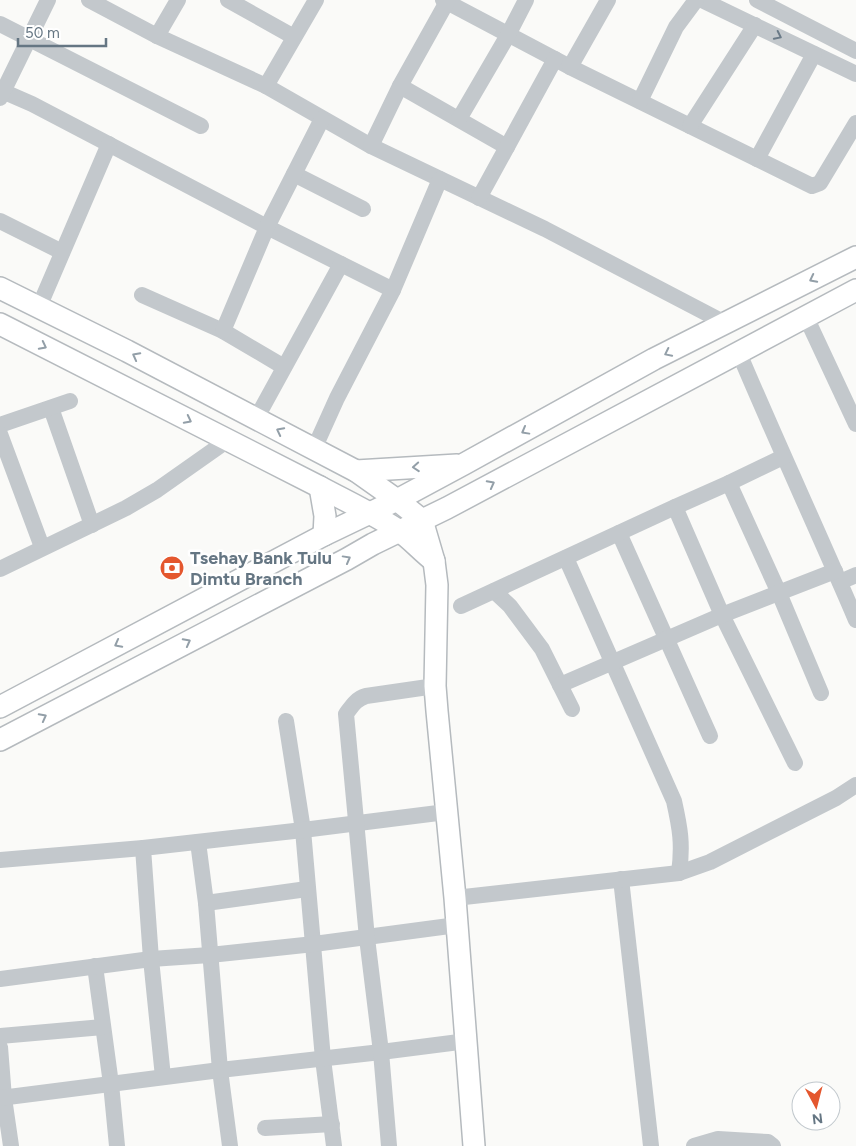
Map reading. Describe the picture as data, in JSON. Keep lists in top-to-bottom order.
{
  "places": {
    "bank": ["Tsehay Bank Tulu Dimtu Branch"]
  },
  "scale_bar": "50 m",
  "north": "bottom"
}
